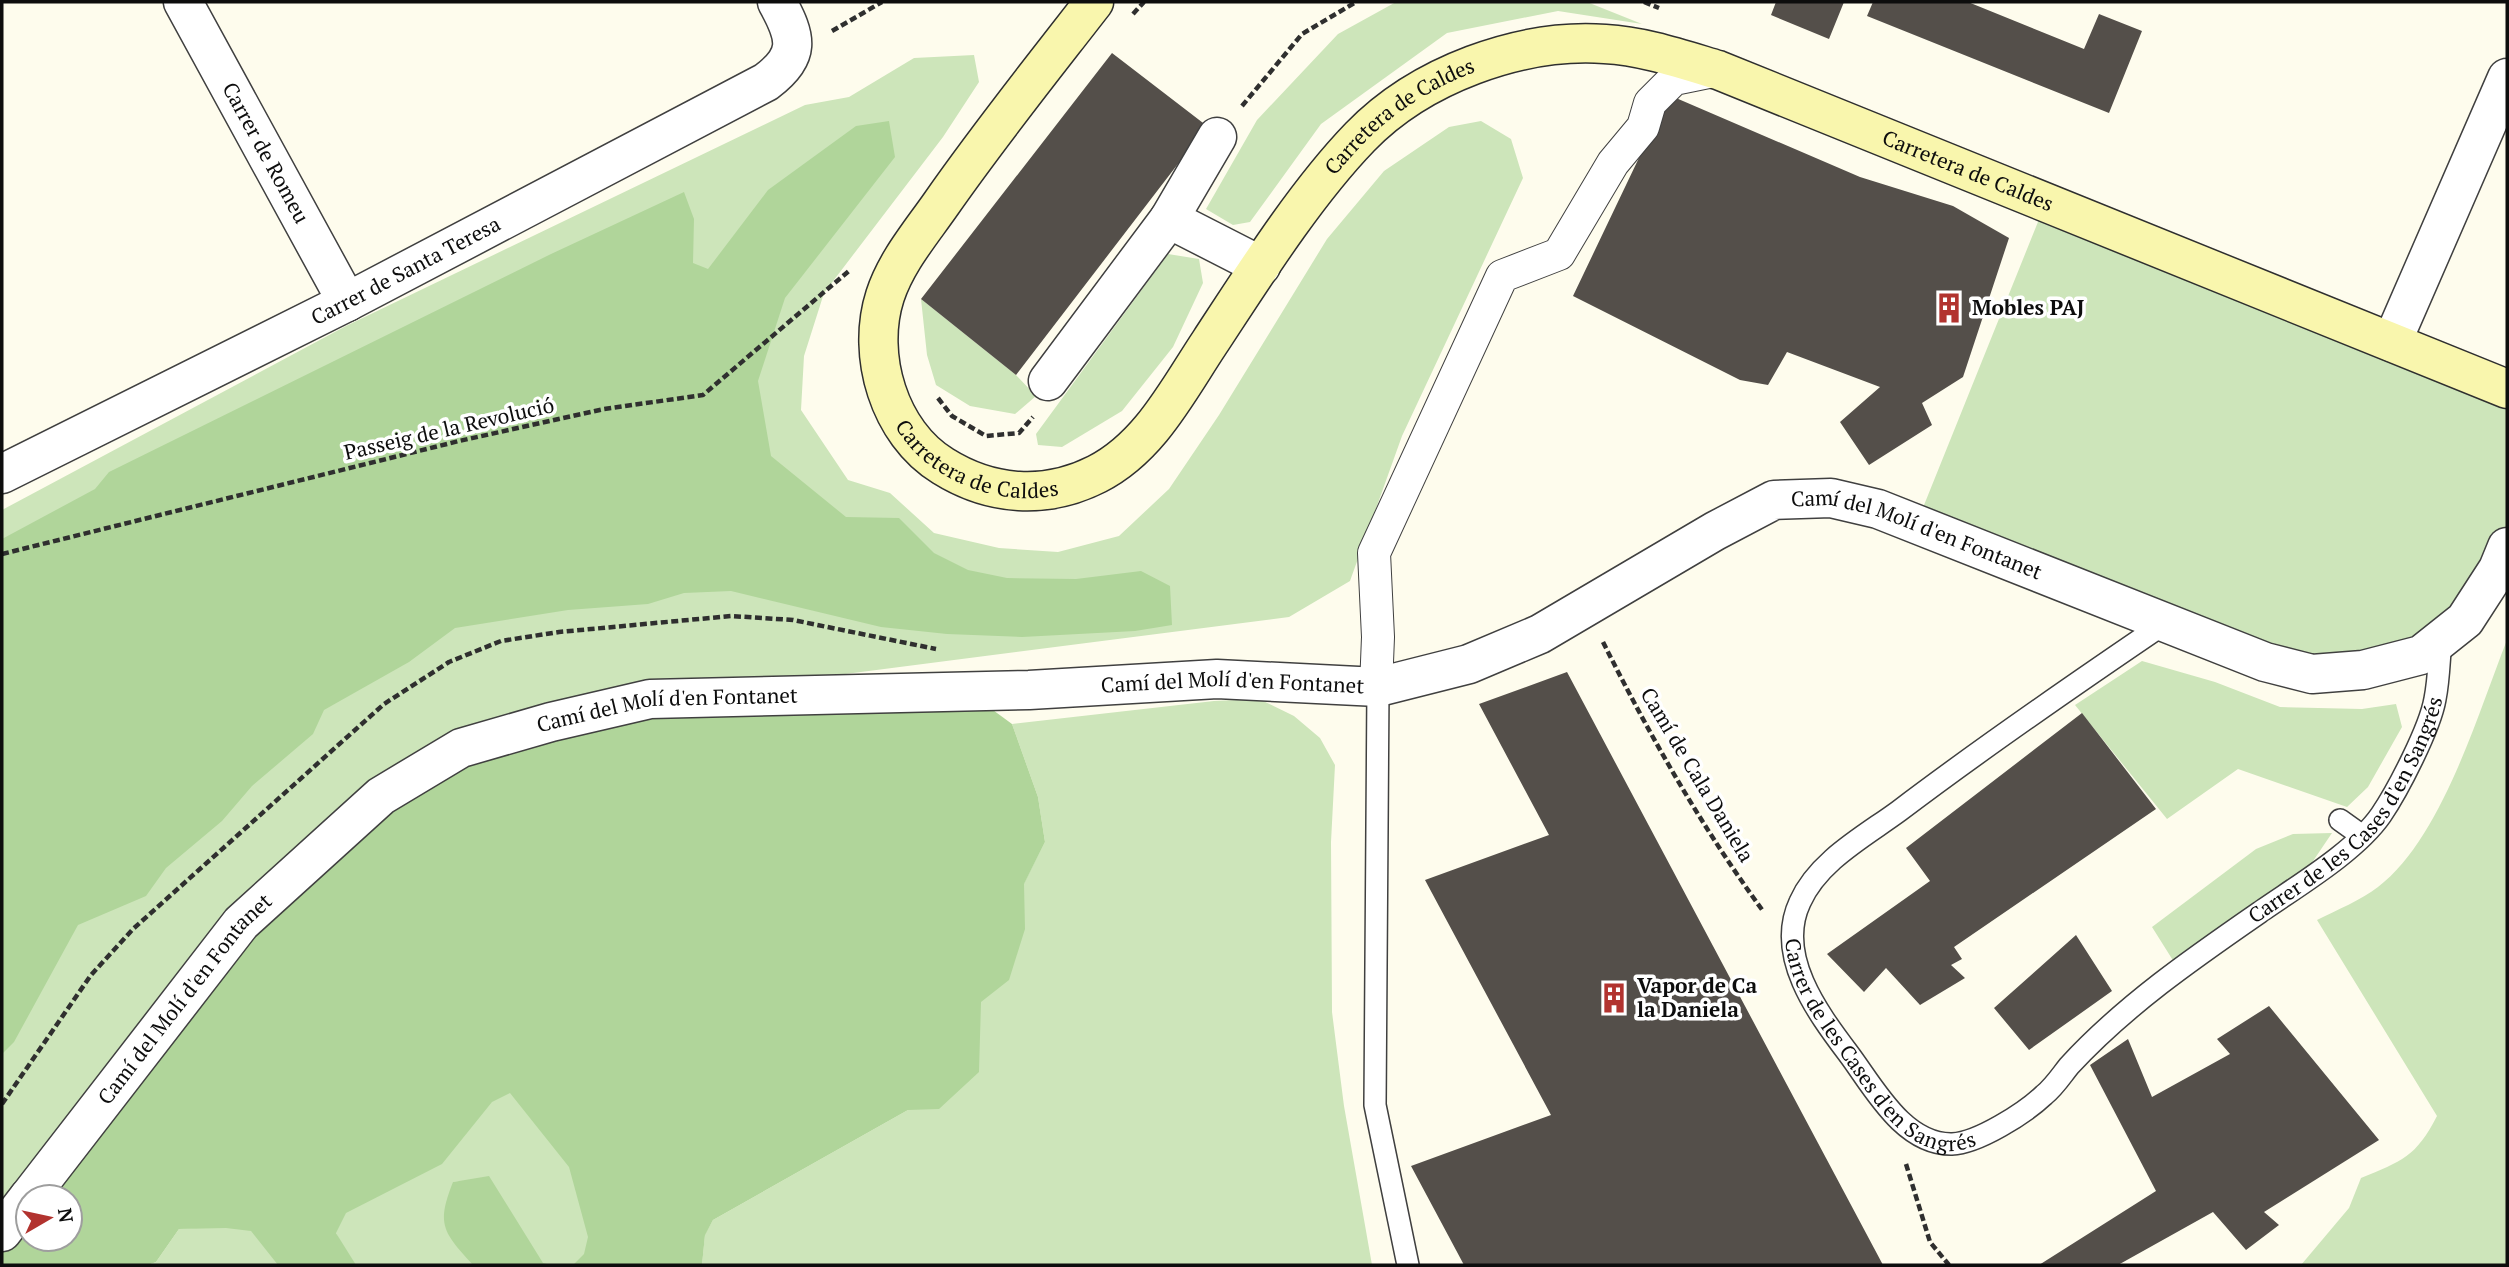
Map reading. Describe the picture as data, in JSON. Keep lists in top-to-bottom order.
{
  "streets": {
    "main road": ["Carretera de Caldes"],
    "street": ["Carrer de Romeu", "Carrer de Santa Teresa", "Camí del Molí d'en Fontanet"],
    "lane": ["Carrer de les Cases d'en Sangrés"],
    "path": ["Passeig de la Revolució", "Camí de Cala Daniela"]
  },
  "crossings": [
    ["Carretera de Caldes", "Camí del Molí d'en Fontanet"],
    ["Carrer de Romeu", "Carrer de Santa Teresa"],
    ["Camí del Molí d'en Fontanet", "Camí de Cala Daniela"],
    ["Camí del Molí d'en Fontanet", "Carrer de les Cases d'en Sangrés"],
    ["Camí de Cala Daniela", "Carrer de les Cases d'en Sangrés"]
  ],
  "places": {
    "building": ["Mobles PAJ", "Vapor de Ca la Daniela"]
  },
  "north": "right"
}
